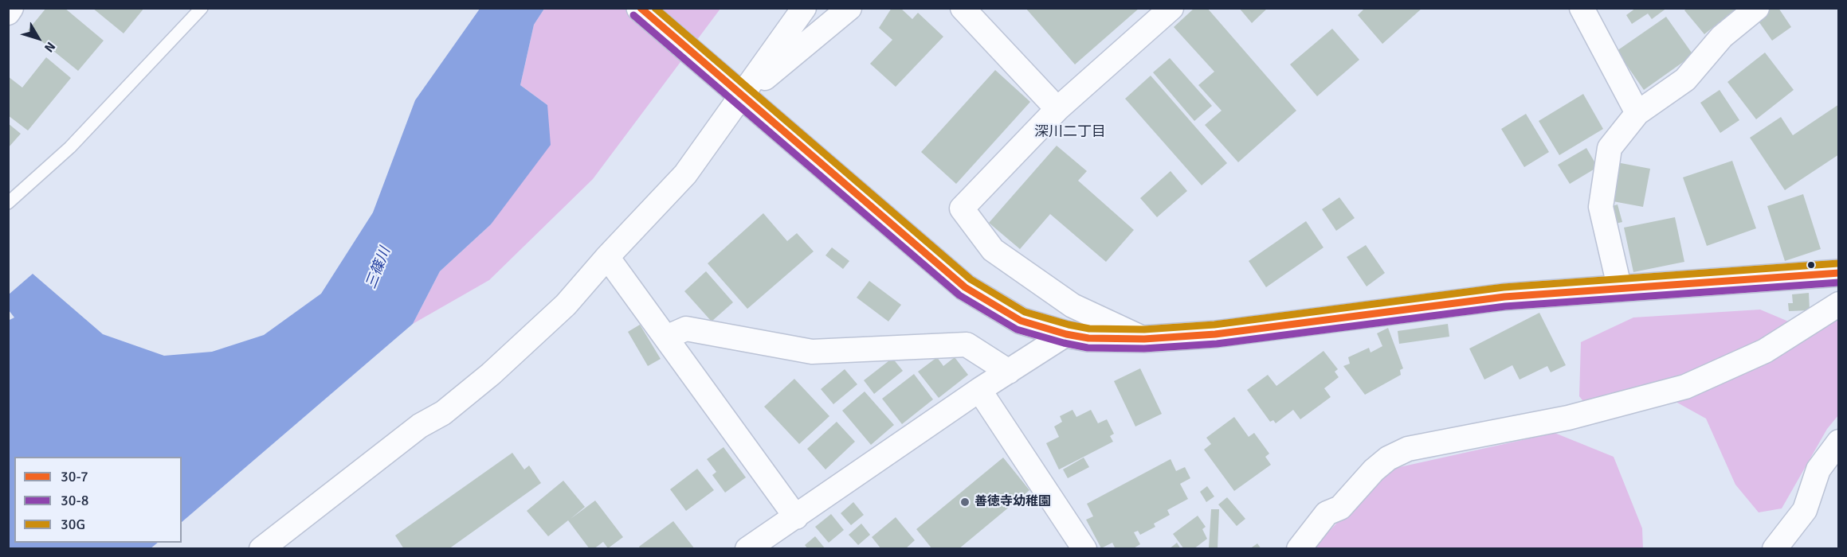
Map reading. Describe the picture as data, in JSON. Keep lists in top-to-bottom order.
{
  "districts": ["深川二丁目"],
  "water": ["三篠川"],
  "places": ["善徳寺幼稚園"],
  "lines": ["transit line 30-7", "transit line 30G", "transit line 30-8"],
  "legend": ["30-7", "30-8", "30G"],
  "north": "bottom right"
}
